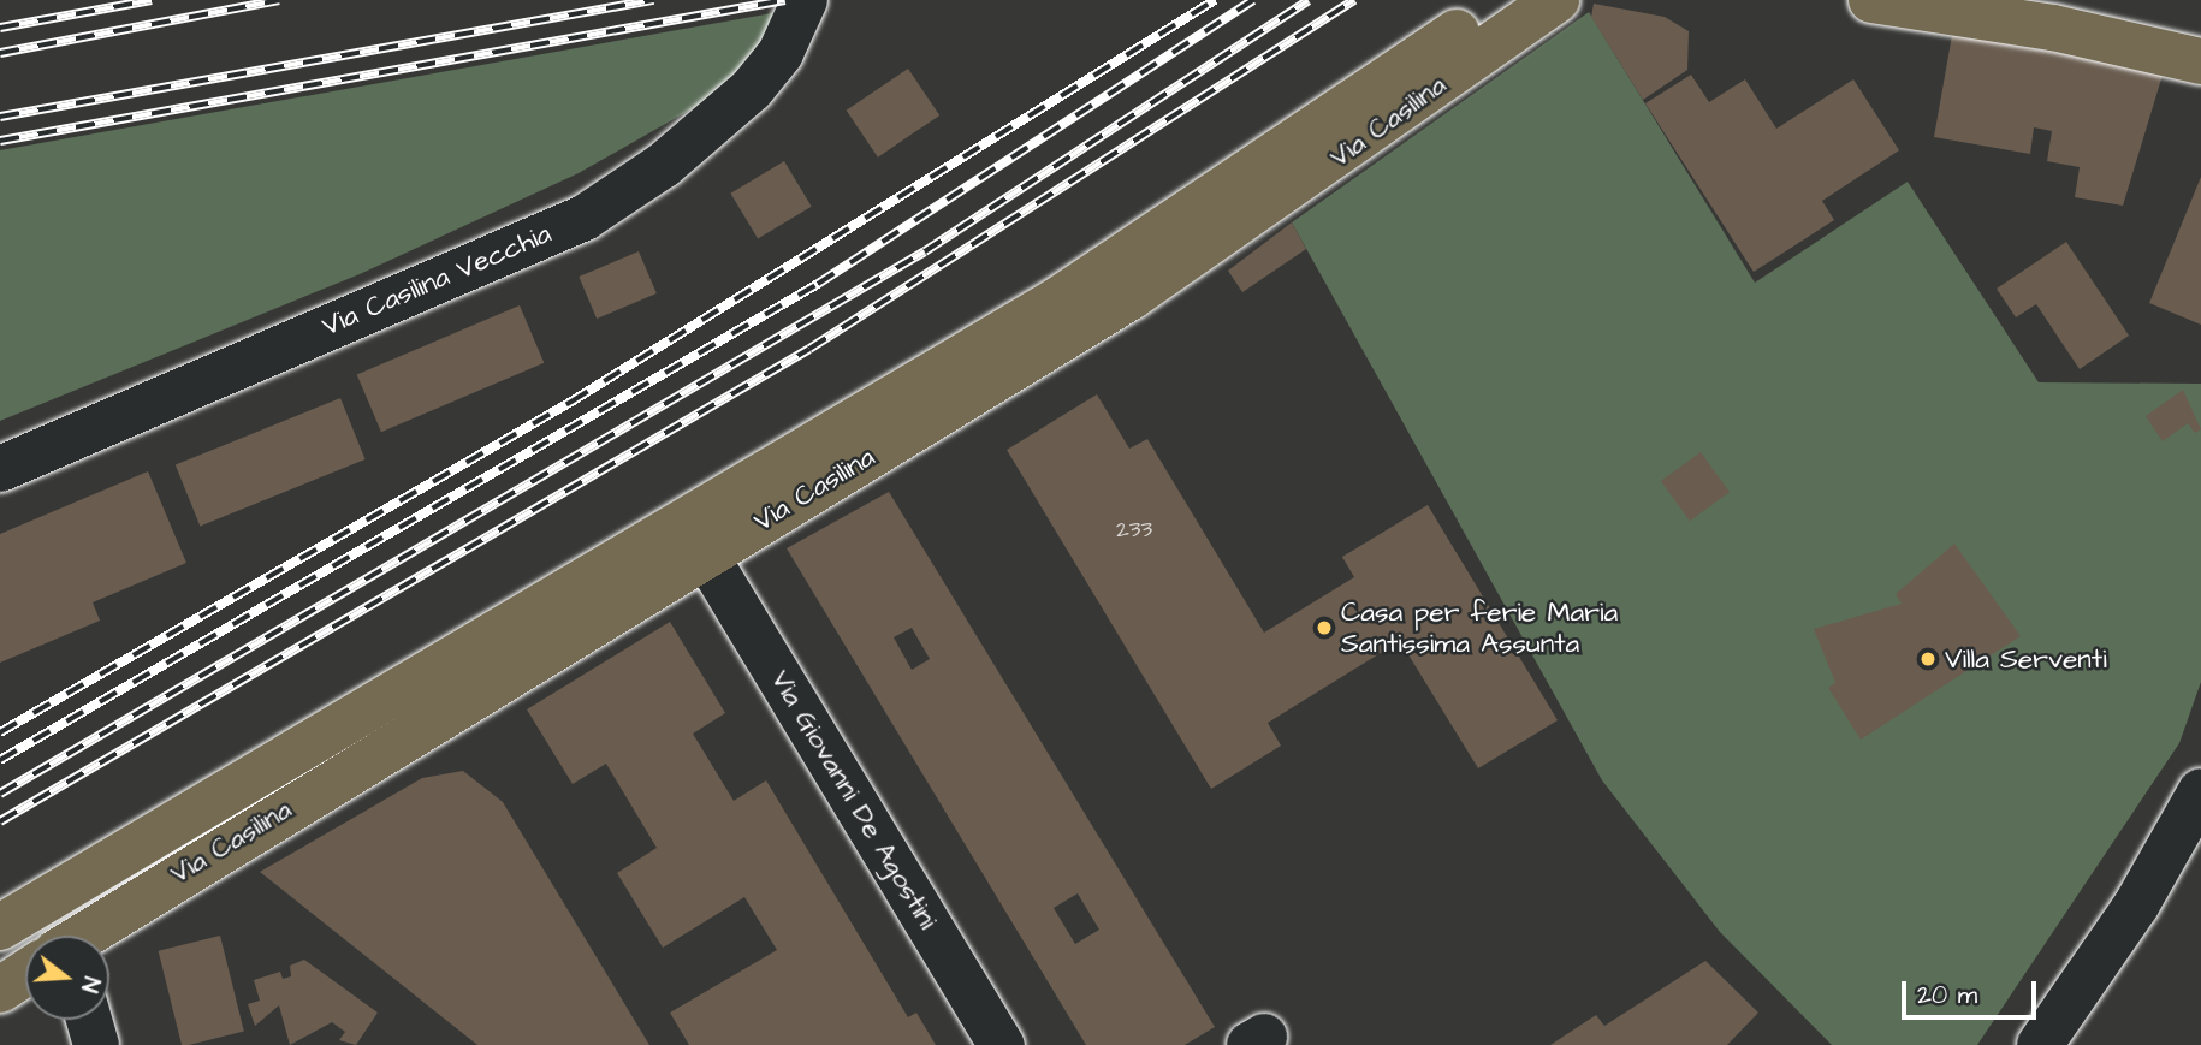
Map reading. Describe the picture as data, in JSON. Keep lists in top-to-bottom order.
{
  "streets": {
    "main road": ["Via Casilina"],
    "street": ["Via Casilina Vecchia", "Via Giovanni De Agostini"]
  },
  "crossings": [
    ["Via Casilina", "Via Giovanni De Agostini"]
  ],
  "places": ["Casa per ferie Maria Santissima Assunta", "Villa Serventi"],
  "house_numbers": ["233"],
  "scale_bar": "20 m",
  "north": "right"
}
